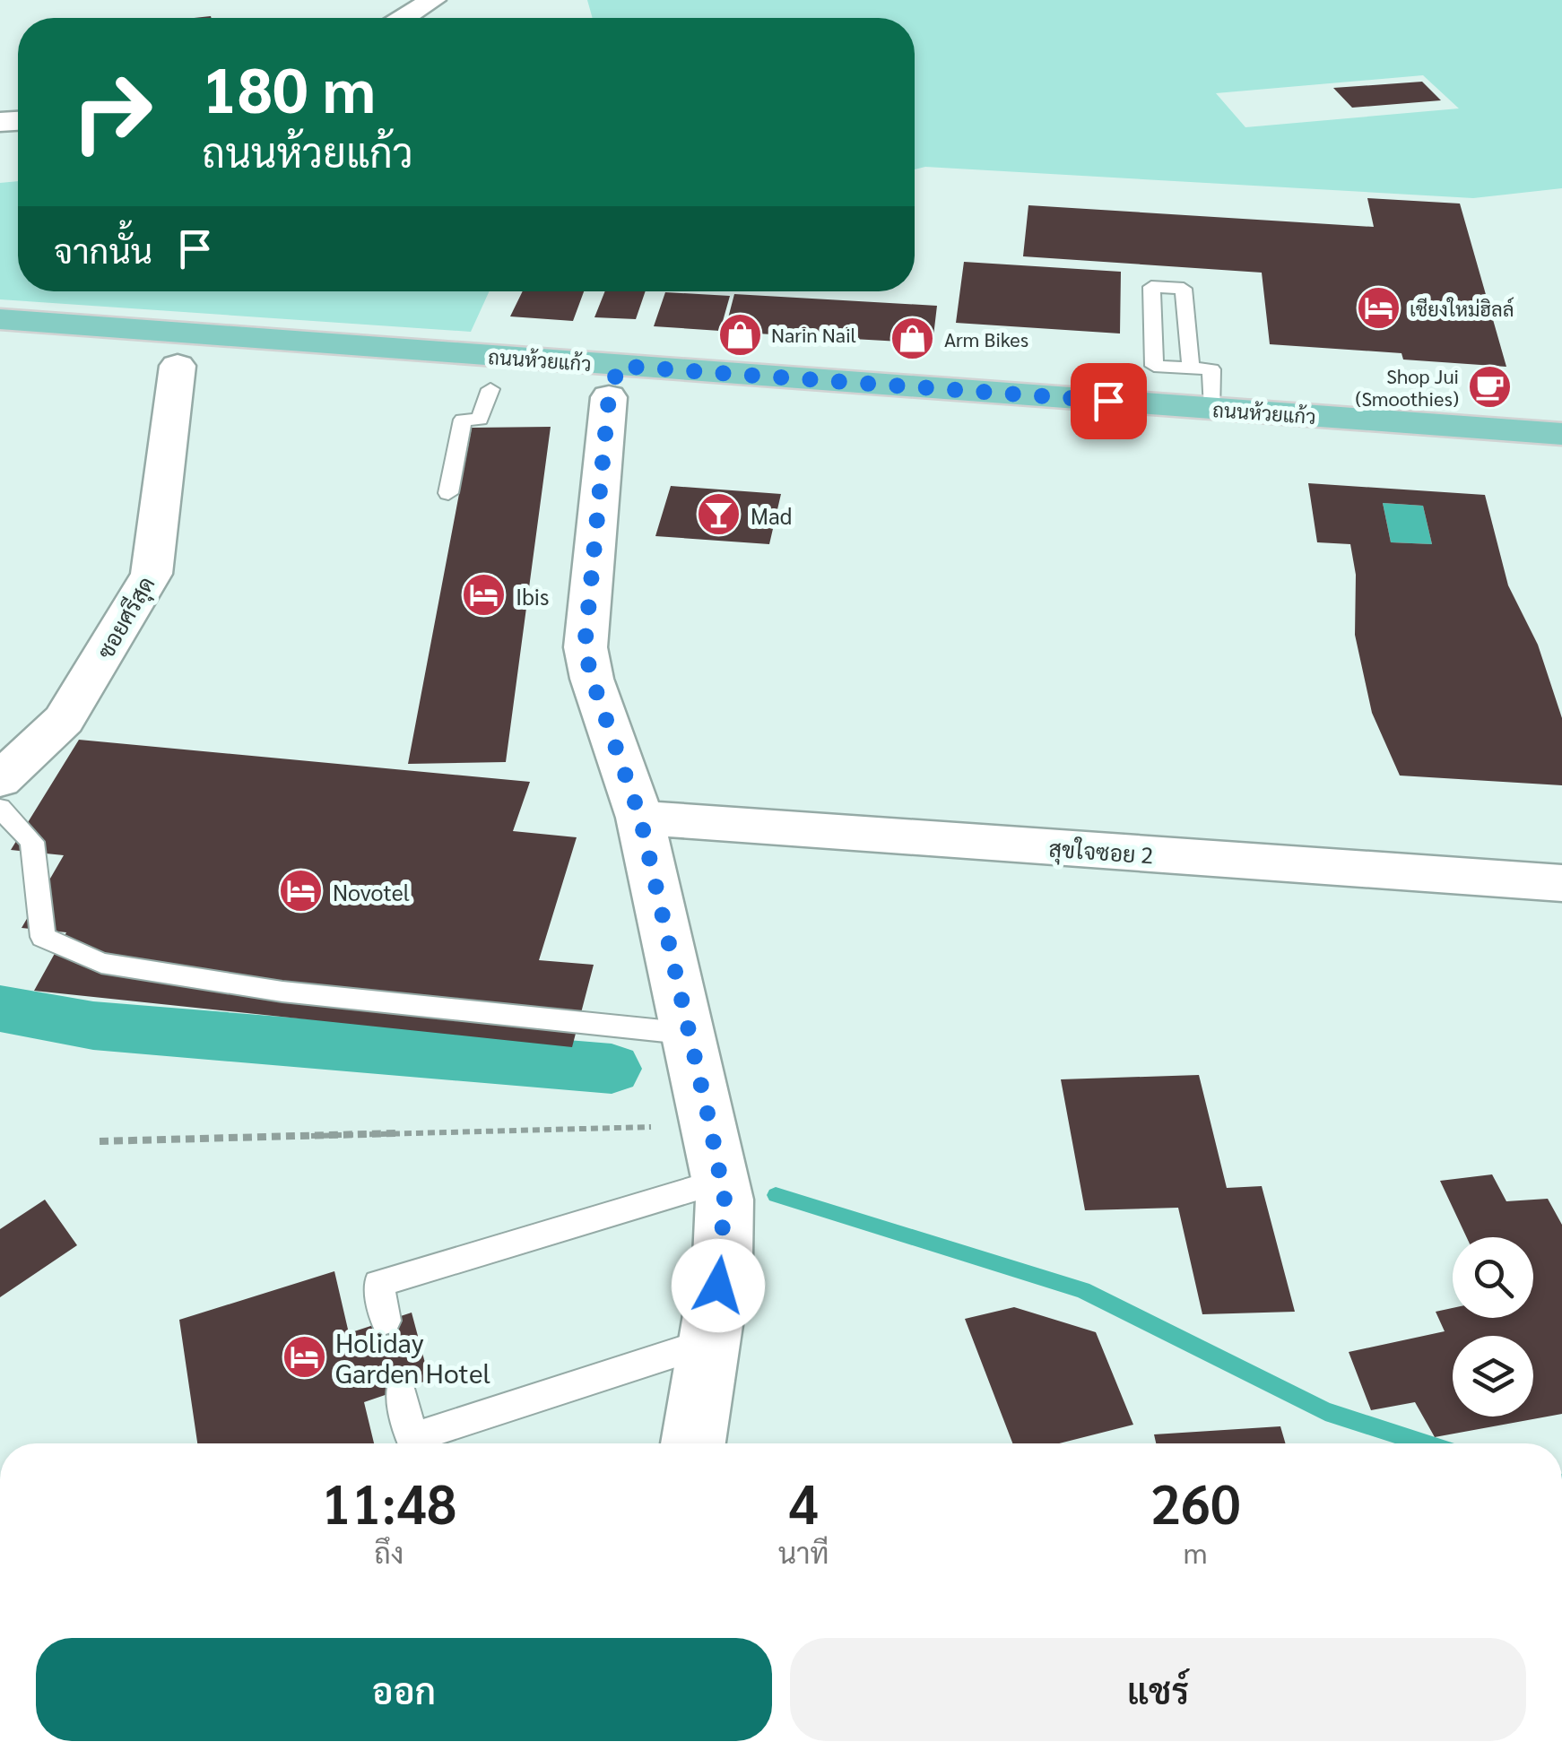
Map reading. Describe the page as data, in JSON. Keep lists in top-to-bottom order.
{
  "streets": {
    "main road": ["ถนนห้วยแก้ว"],
    "street": ["ซอยศรีสุด", "สุขใจซอย 2"]
  },
  "crossings": [
    ["ถนนห้วยแก้ว", "ซอยศรีสุด"]
  ],
  "places": {
    "hotel": [
      "เชียงใหม่ฮิลล์",
      "Ibis",
      "Novotel",
      "Holiday Garden Hotel"
    ],
    "shop": ["Narin Nail", "Arm Bikes"],
    "cafe": ["Shop Jui (Smoothies)"],
    "bar": ["Mad"]
  },
  "page": {
    "turn": ["180 m", "ถนนห้วยแก้ว"],
    "then": "จากนั้น",
    "eta": [
      "11:48",
      "ถึง",
      "4",
      "นาที",
      "260",
      "m"
    ],
    "buttons": ["ออก", "แชร์"]
  }
}
